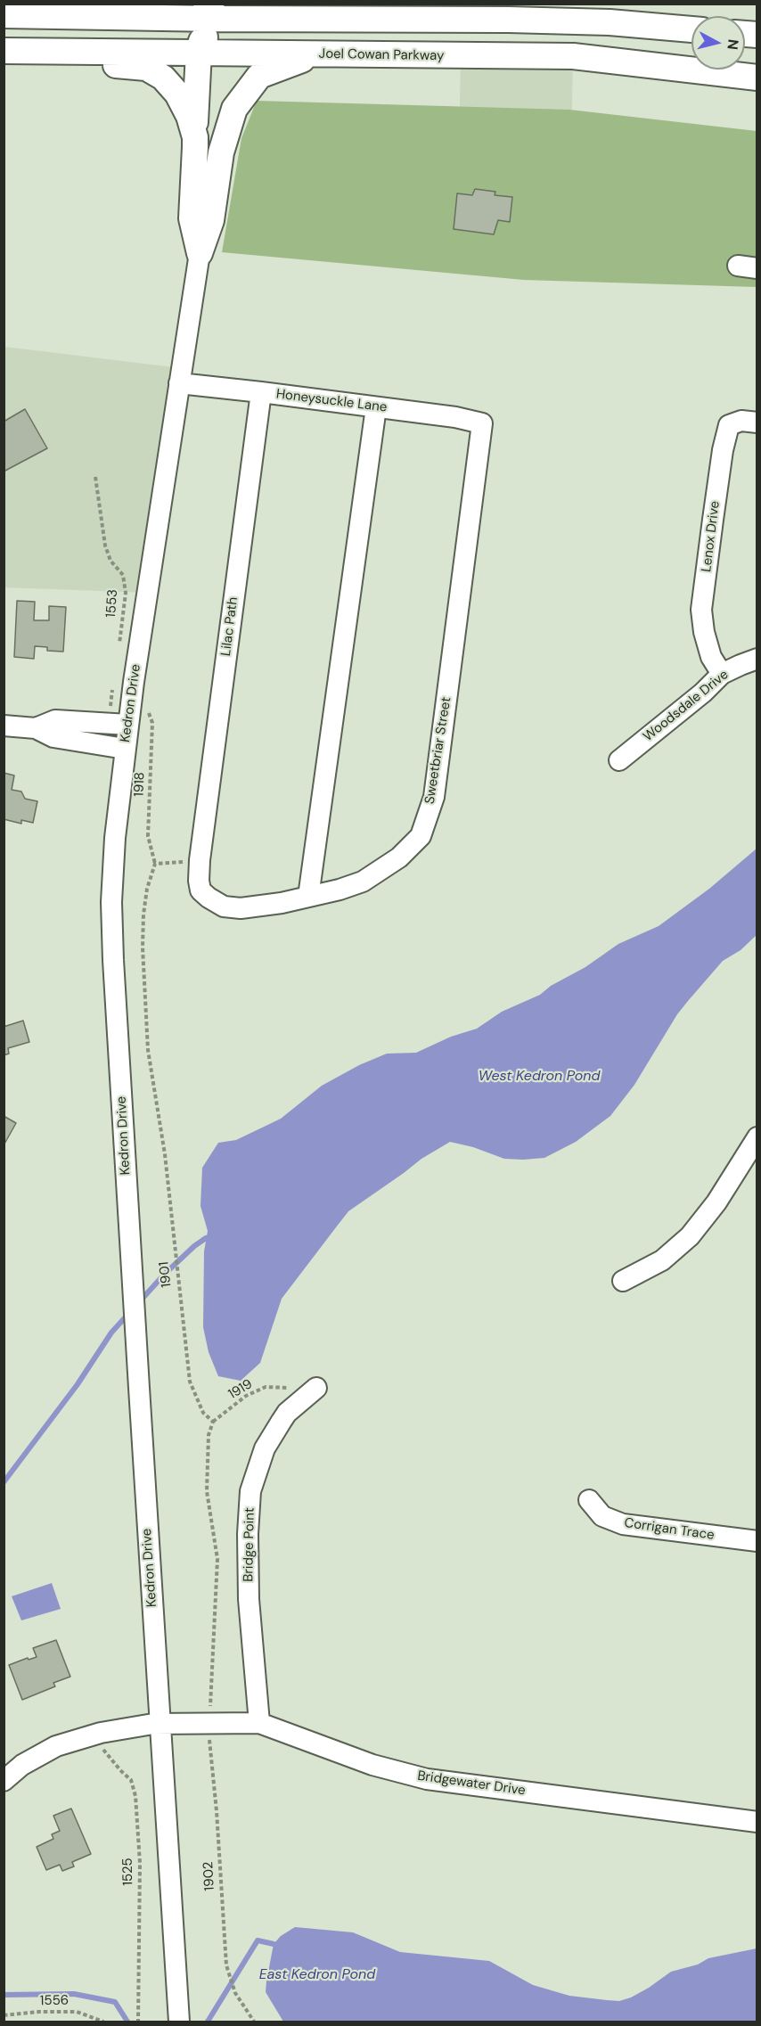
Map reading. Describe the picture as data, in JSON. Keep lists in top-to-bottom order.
{
  "streets": {
    "main road": ["Joel Cowan Parkway"],
    "street": [
      "Honeysuckle Lane",
      "Lenox Drive",
      "Lilac Path",
      "Kedron Drive",
      "Woodsdale Drive",
      "Sweetbriar Street",
      "Corrigan Trace",
      "Bridge Point",
      "Bridgewater Drive"
    ],
    "path": [
      "1553",
      "1918",
      "1901",
      "1919",
      "1525",
      "1902",
      "1556"
    ]
  },
  "crossings": [
    ["Honeysuckle Lane", "Lilac Path"],
    ["Honeysuckle Lane", "Kedron Drive"],
    ["Honeysuckle Lane", "Sweetbriar Street"],
    ["Lenox Drive", "Woodsdale Drive"],
    ["Lilac Path", "Sweetbriar Street"],
    ["Kedron Drive", "1918"],
    ["Kedron Drive", "Bridgewater Drive"],
    ["1918", "1901"],
    ["1901", "1919"],
    ["1919", "Bridge Point"],
    ["Bridge Point", "Bridgewater Drive"],
    ["Bridgewater Drive", "1525"],
    ["Bridgewater Drive", "1902"]
  ],
  "water": ["West Kedron Pond", "East Kedron Pond"],
  "north": "right"
}
